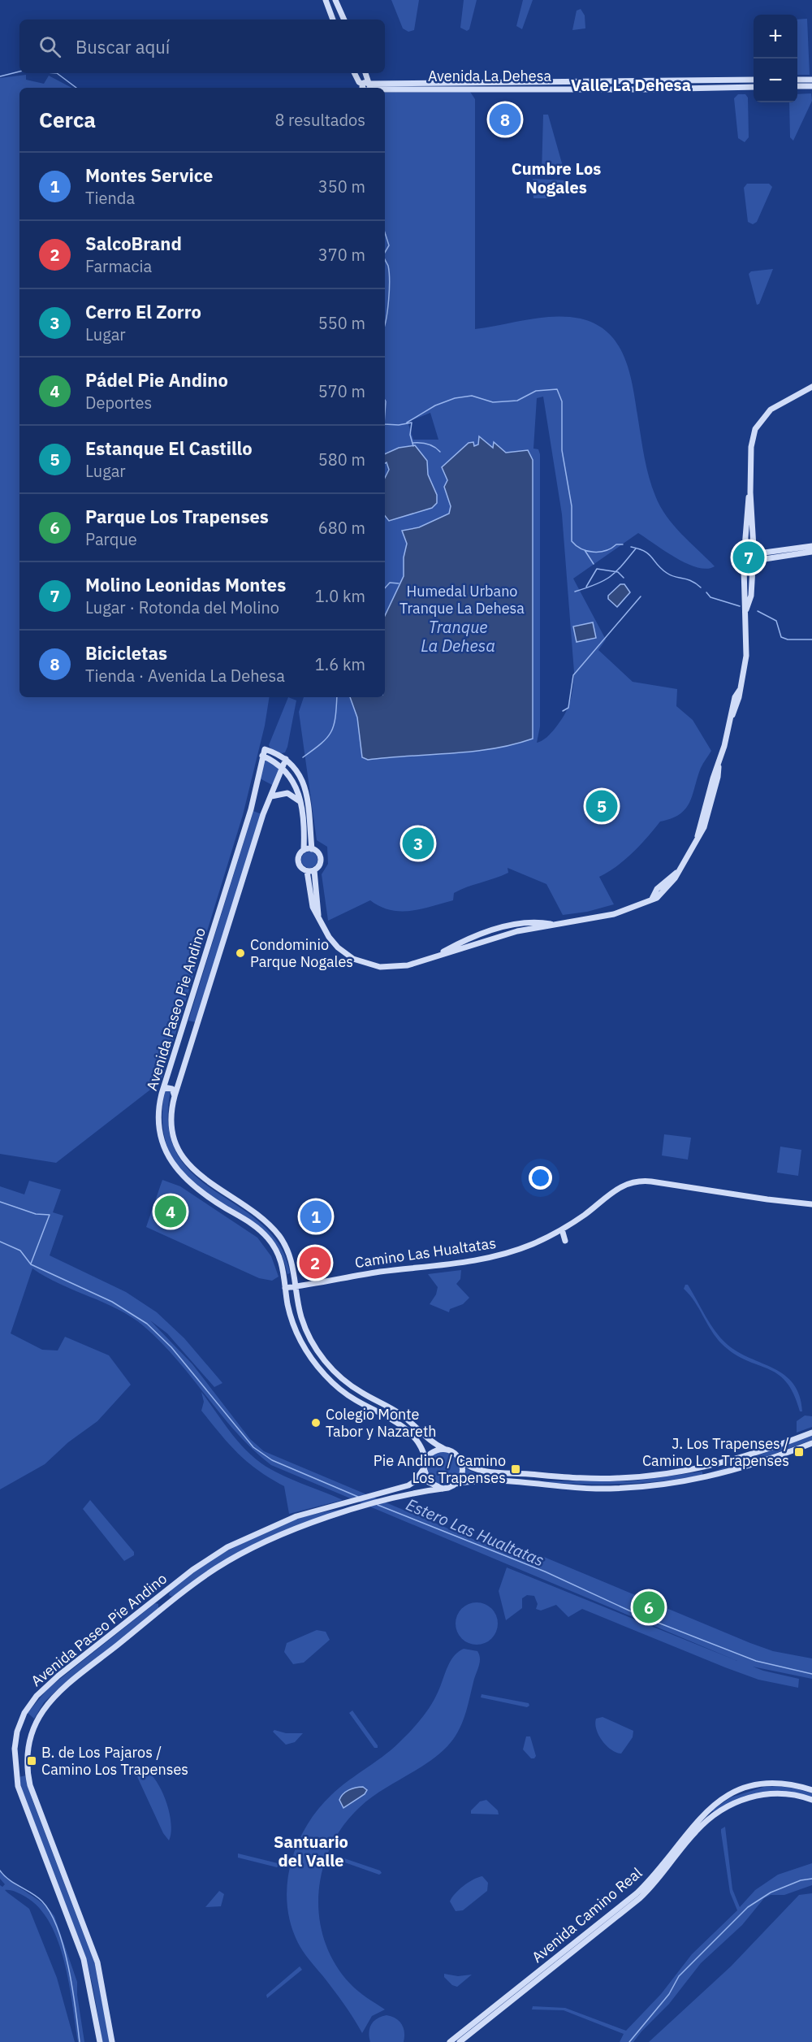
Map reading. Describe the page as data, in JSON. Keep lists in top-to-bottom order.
{
  "streets": {
    "street": [
      "Avenida La Dehesa",
      "Avenida Paseo Pie Andino",
      "Camino Las Hualtatas",
      "Avenida Camino Real"
    ]
  },
  "crossings": [
    ["Avenida Paseo Pie Andino", "Camino Las Hualtatas"]
  ],
  "districts": ["Valle La Dehesa", "Cumbre Los Nogales", "Santuario del Valle"],
  "water": ["Tranque La Dehesa", "Estero Las Hualtatas"],
  "parks": ["Humedal Urbano Tranque La Dehesa"],
  "places": {
    "other": ["Condominio Parque Nogales", "Colegio Monte Tabor y Nazareth"],
    "transit": ["J. Los Trapenses / Camino Los Trapenses", "Pie Andino / Camino Los Trapenses", "B. de Los Pajaros / Camino Los Trapenses"]
  },
  "page": {
    "map_buttons": ["+", "−"],
    "search": "Buscar aquí",
    "heading": ["Cerca", "8 resultados"],
    "pins": [
      "8",
      "7",
      "5",
      "3",
      "4",
      "1",
      "2",
      "6"
    ],
    "list": [
      {
        "mark": "1",
        "name": "Montes Service",
        "note": "Tienda",
        "value": "350 m"
      },
      {
        "mark": "2",
        "name": "SalcoBrand",
        "note": "Farmacia",
        "value": "370 m"
      },
      {
        "mark": "3",
        "name": "Cerro El Zorro",
        "note": "Lugar",
        "value": "550 m"
      },
      {
        "mark": "4",
        "name": "Pádel Pie Andino",
        "note": "Deportes",
        "value": "570 m"
      },
      {
        "mark": "5",
        "name": "Estanque El Castillo",
        "note": "Lugar",
        "value": "580 m"
      },
      {
        "mark": "6",
        "name": "Parque Los Trapenses",
        "note": "Parque",
        "value": "680 m"
      },
      {
        "mark": "7",
        "name": "Molino Leonidas Montes",
        "note": "Lugar · Rotonda del Molino",
        "value": "1.0 km"
      },
      {
        "mark": "8",
        "name": "Bicicletas",
        "note": "Tienda · Avenida La Dehesa",
        "value": "1.6 km"
      }
    ]
  }
}
